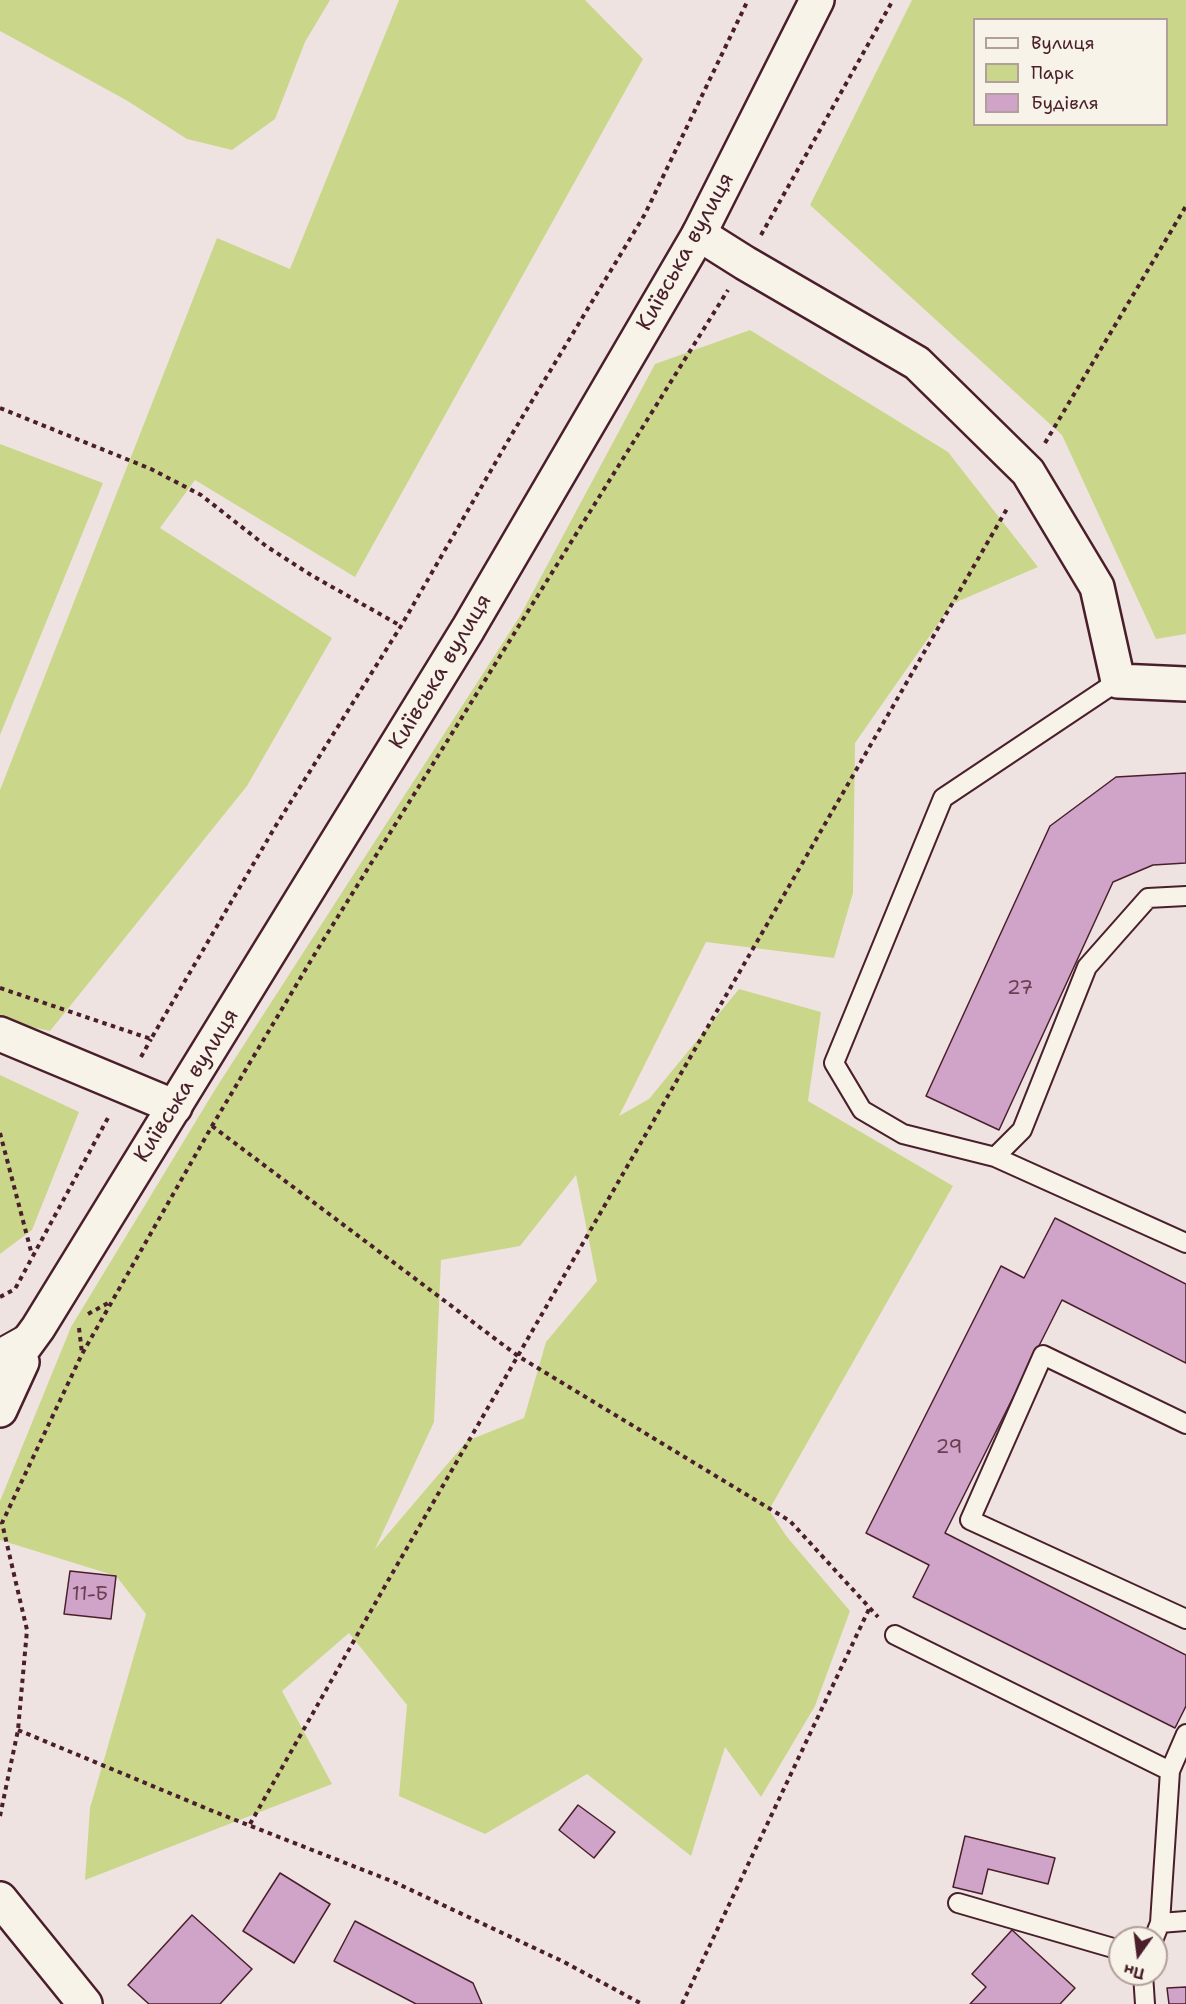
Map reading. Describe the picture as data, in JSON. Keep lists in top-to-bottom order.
{
  "streets": {
    "main road": ["Київська вулиця"]
  },
  "house_numbers": ["27", "29", "11-Б"],
  "legend": ["Вулиця", "Парк", "Будівля"],
  "north": "bottom"
}
